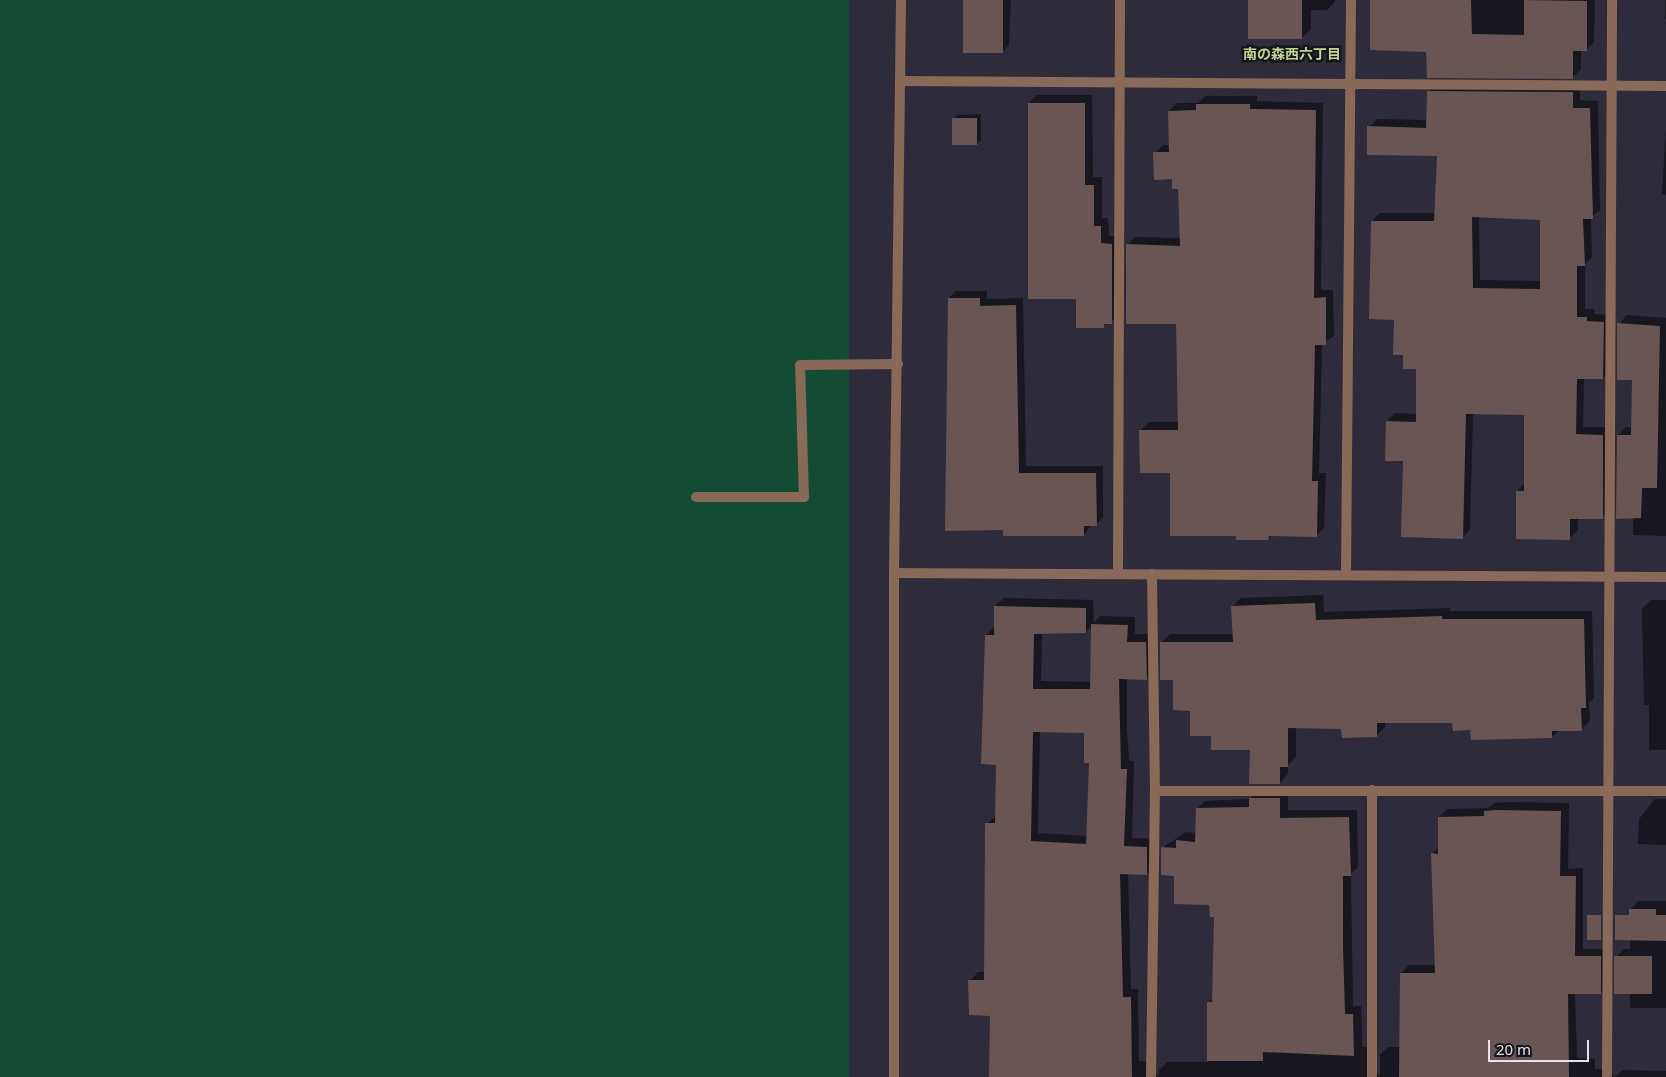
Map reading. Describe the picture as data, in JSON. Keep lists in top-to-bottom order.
{
  "districts": ["南の森西六丁目"],
  "scale_bar": "20 m"
}
